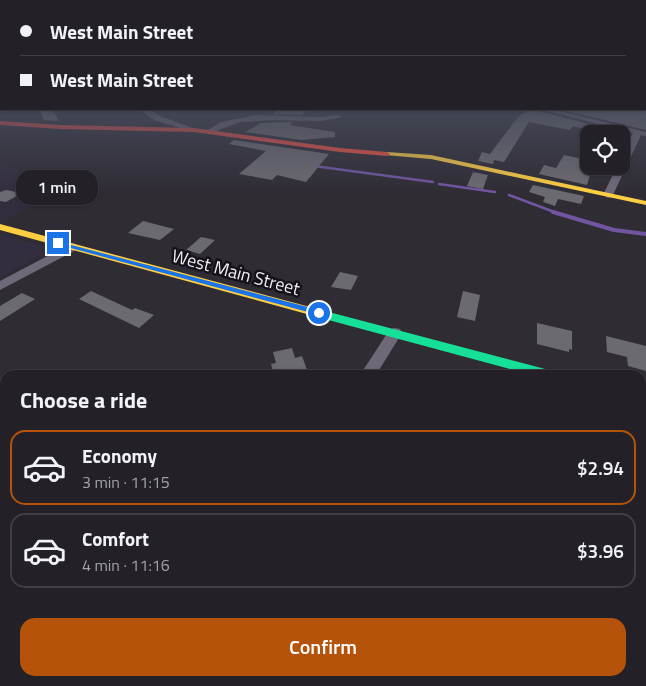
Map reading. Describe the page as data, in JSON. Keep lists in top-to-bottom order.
{
  "streets": {
    "street": ["West Main Street"]
  },
  "page": {
    "banner": ["West Main Street", "West Main Street"],
    "bubble": "1 min",
    "heading": "Choose a ride",
    "list": [
      {
        "name": "Economy",
        "note": "3 min · 11:15",
        "value": "$2.94"
      },
      {
        "name": "Comfort",
        "note": "4 min · 11:16",
        "value": "$3.96"
      }
    ],
    "buttons": "Confirm"
  }
}
